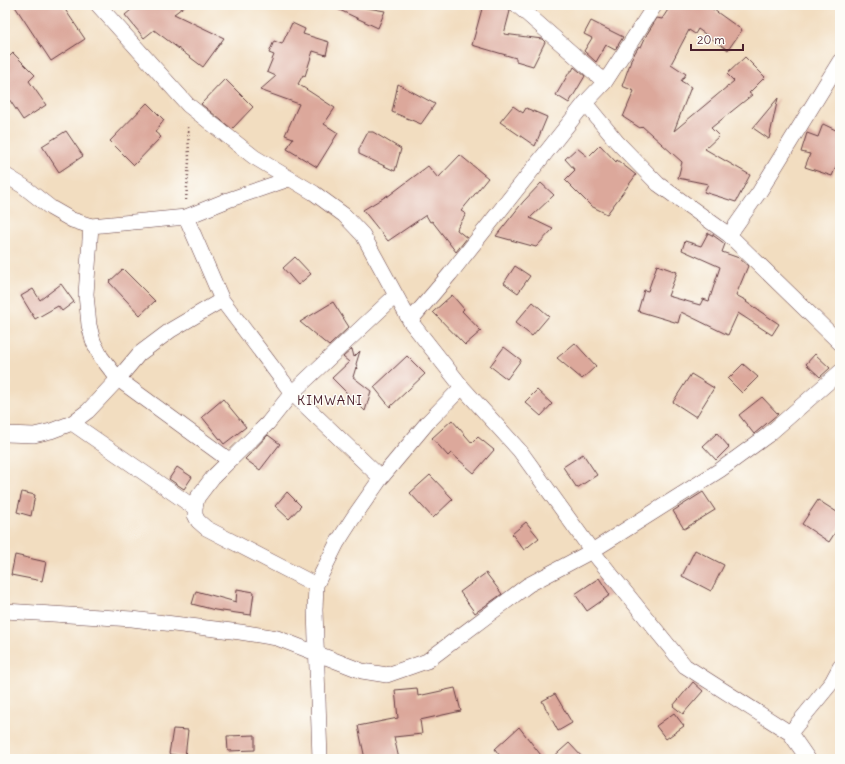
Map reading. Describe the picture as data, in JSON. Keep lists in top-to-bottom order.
{
  "districts": ["KIMWANI"],
  "scale_bar": "20 m"
}
